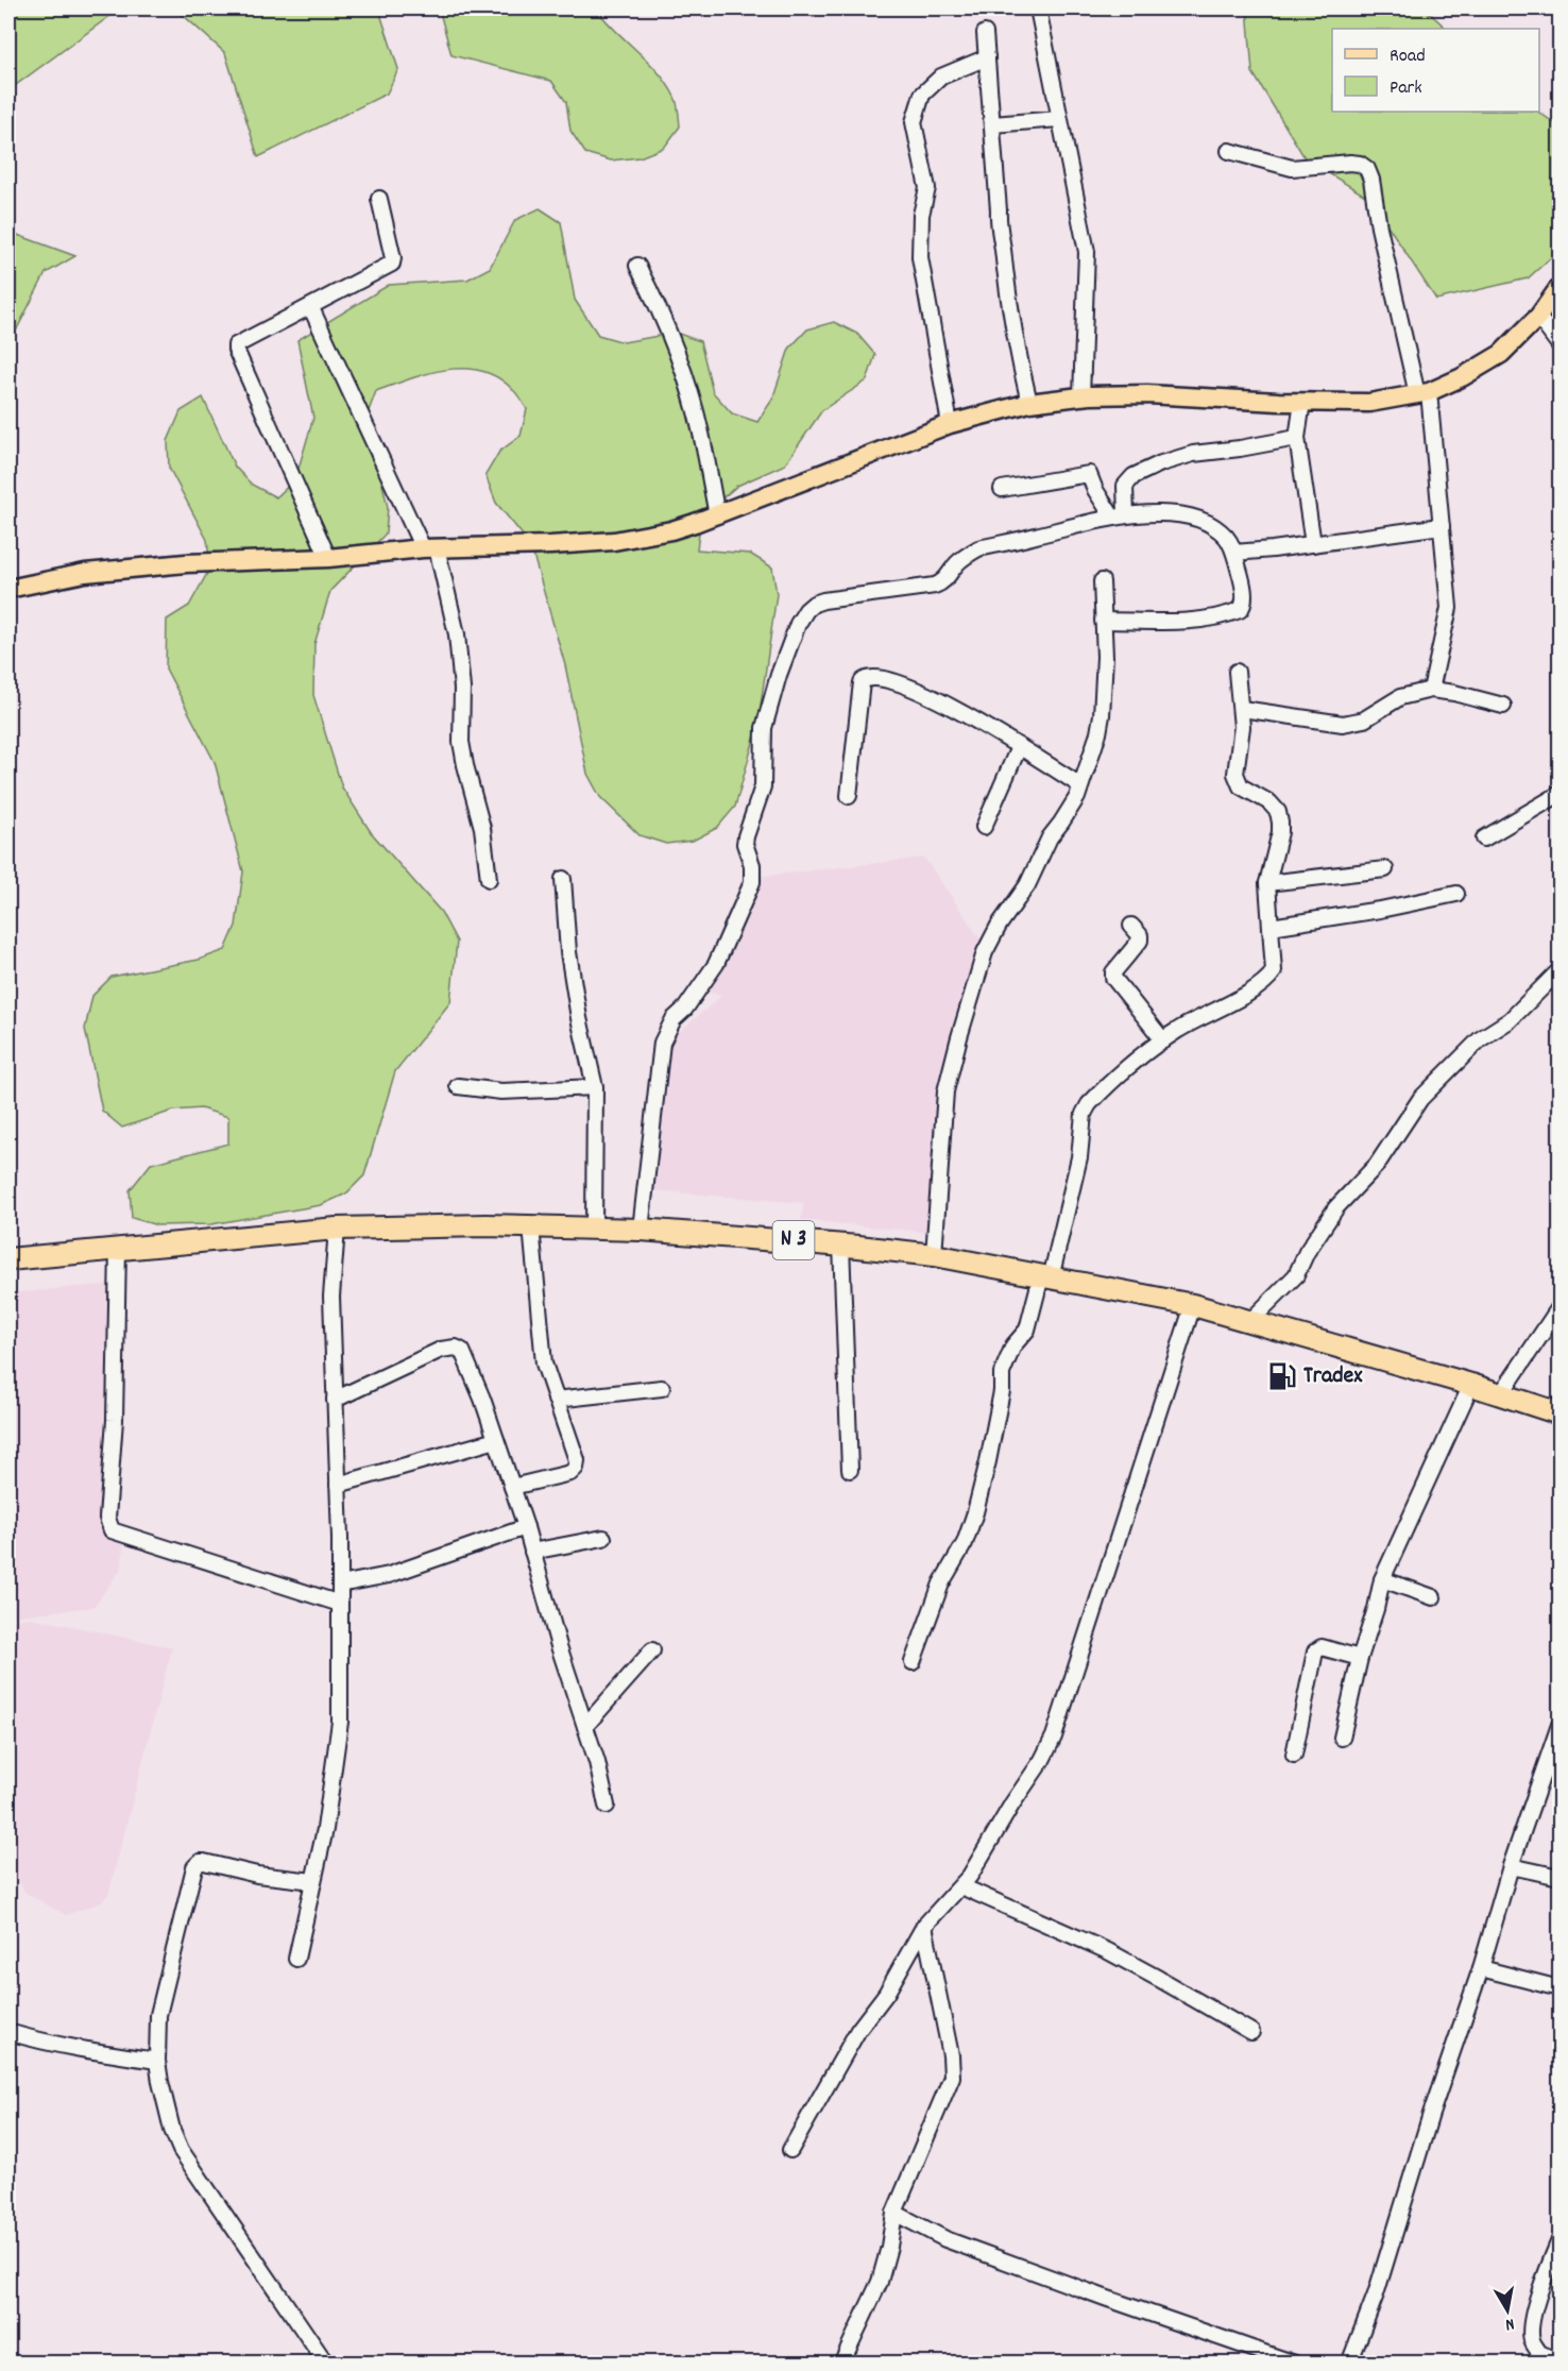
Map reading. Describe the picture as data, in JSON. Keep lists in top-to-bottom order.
{
  "streets": {
    "highway": ["N 3"]
  },
  "places": {
    "fuel station": ["Tradex"]
  },
  "legend": ["Road", "Park"],
  "north": "bottom"
}
